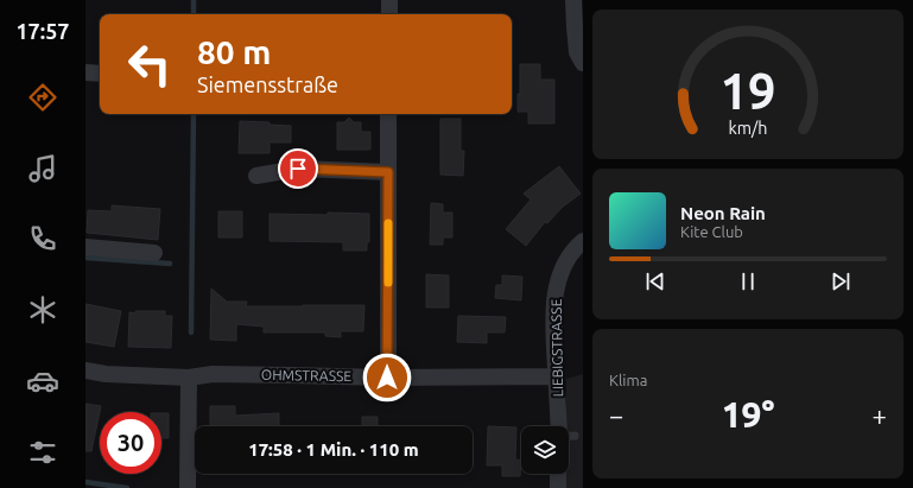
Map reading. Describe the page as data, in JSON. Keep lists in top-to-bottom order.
{
  "streets": {
    "street": ["LIEBIGSTRASSE", "OHMSTRASSE"]
  },
  "crossings": [
    ["LIEBIGSTRASSE", "OHMSTRASSE"]
  ],
  "page": {
    "tabs": "17:57",
    "turn": ["80 m", "Siemensstraße"],
    "song": ["Neon Rain", "Kite Club"],
    "tile": "Klima",
    "heat": ["−", "19°", "+"],
    "limit": "30",
    "trip": "17:58 · 1 Min. · 110 m",
    "gauge": ["19", "km/h"]
  }
}
